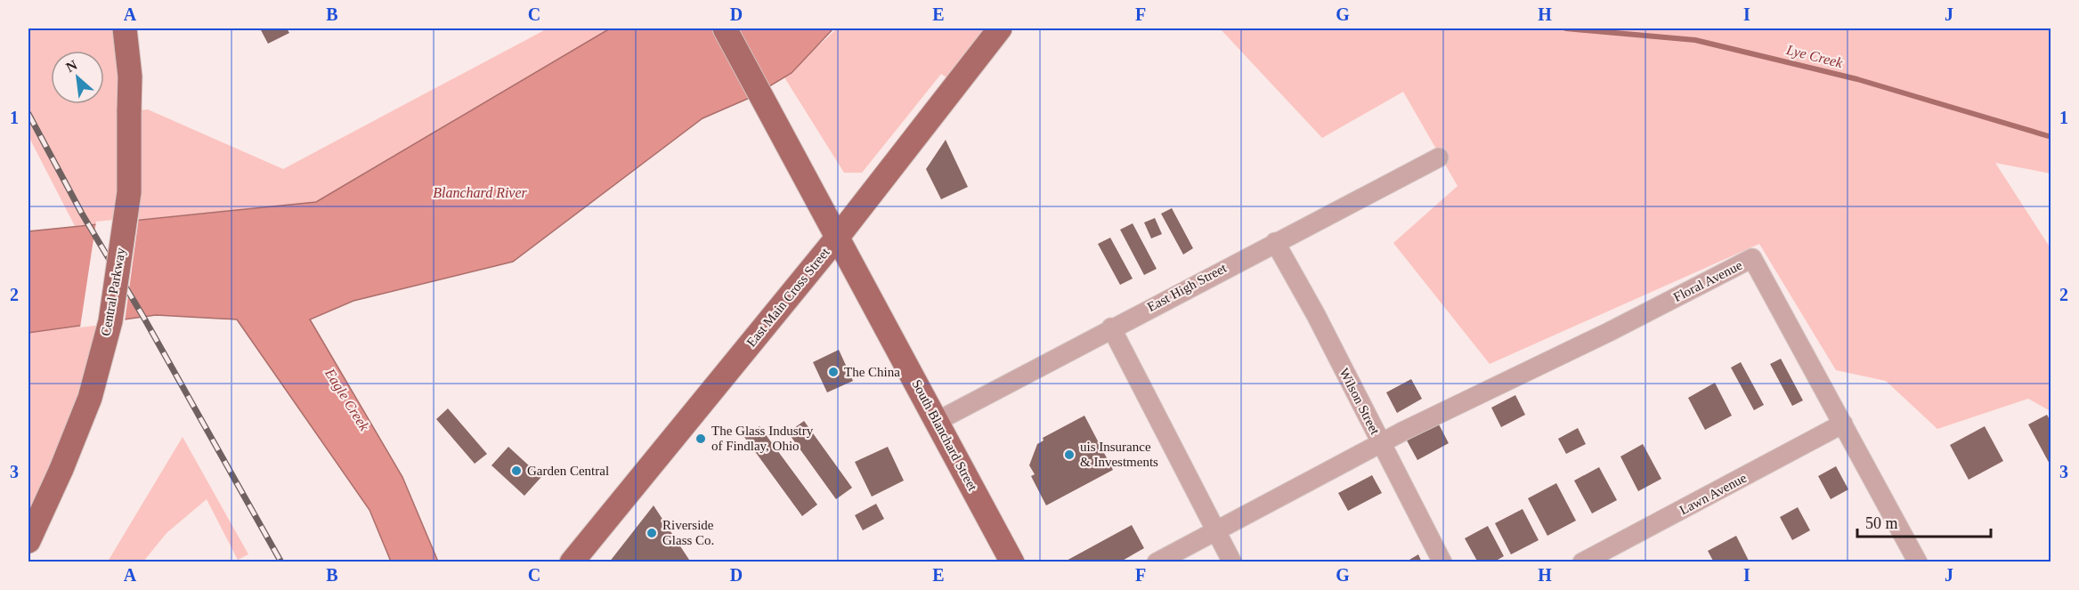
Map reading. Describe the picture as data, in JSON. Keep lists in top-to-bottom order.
{
  "streets": {
    "main road": ["Central Parkway", "East Main Cross Street", "South Blanchard Street"],
    "street": [
      "Floral Avenue",
      "East High Street",
      "Wilson Street",
      "Lawn Avenue"
    ]
  },
  "crossings": [
    ["Floral Avenue", "Wilson Street"],
    ["Floral Avenue", "Lawn Avenue"],
    ["East High Street", "Wilson Street"],
    ["East High Street", "South Blanchard Street"],
    ["East Main Cross Street", "South Blanchard Street"]
  ],
  "water": ["Lye Creek", "Blanchard River", "Eagle Creek"],
  "places": [
    "The China",
    "The Glass Industry of Findlay, Ohio",
    "uis Insurance & Investments",
    "Garden Central",
    "Riverside Glass Co."
  ],
  "scale_bar": "50 m",
  "north": "top left",
  "grid": {
    "columns": [
      "A",
      "B",
      "C",
      "D",
      "E",
      "F",
      "G",
      "H",
      "I",
      "J"
    ],
    "rows": ["1", "2", "3"]
  }
}
